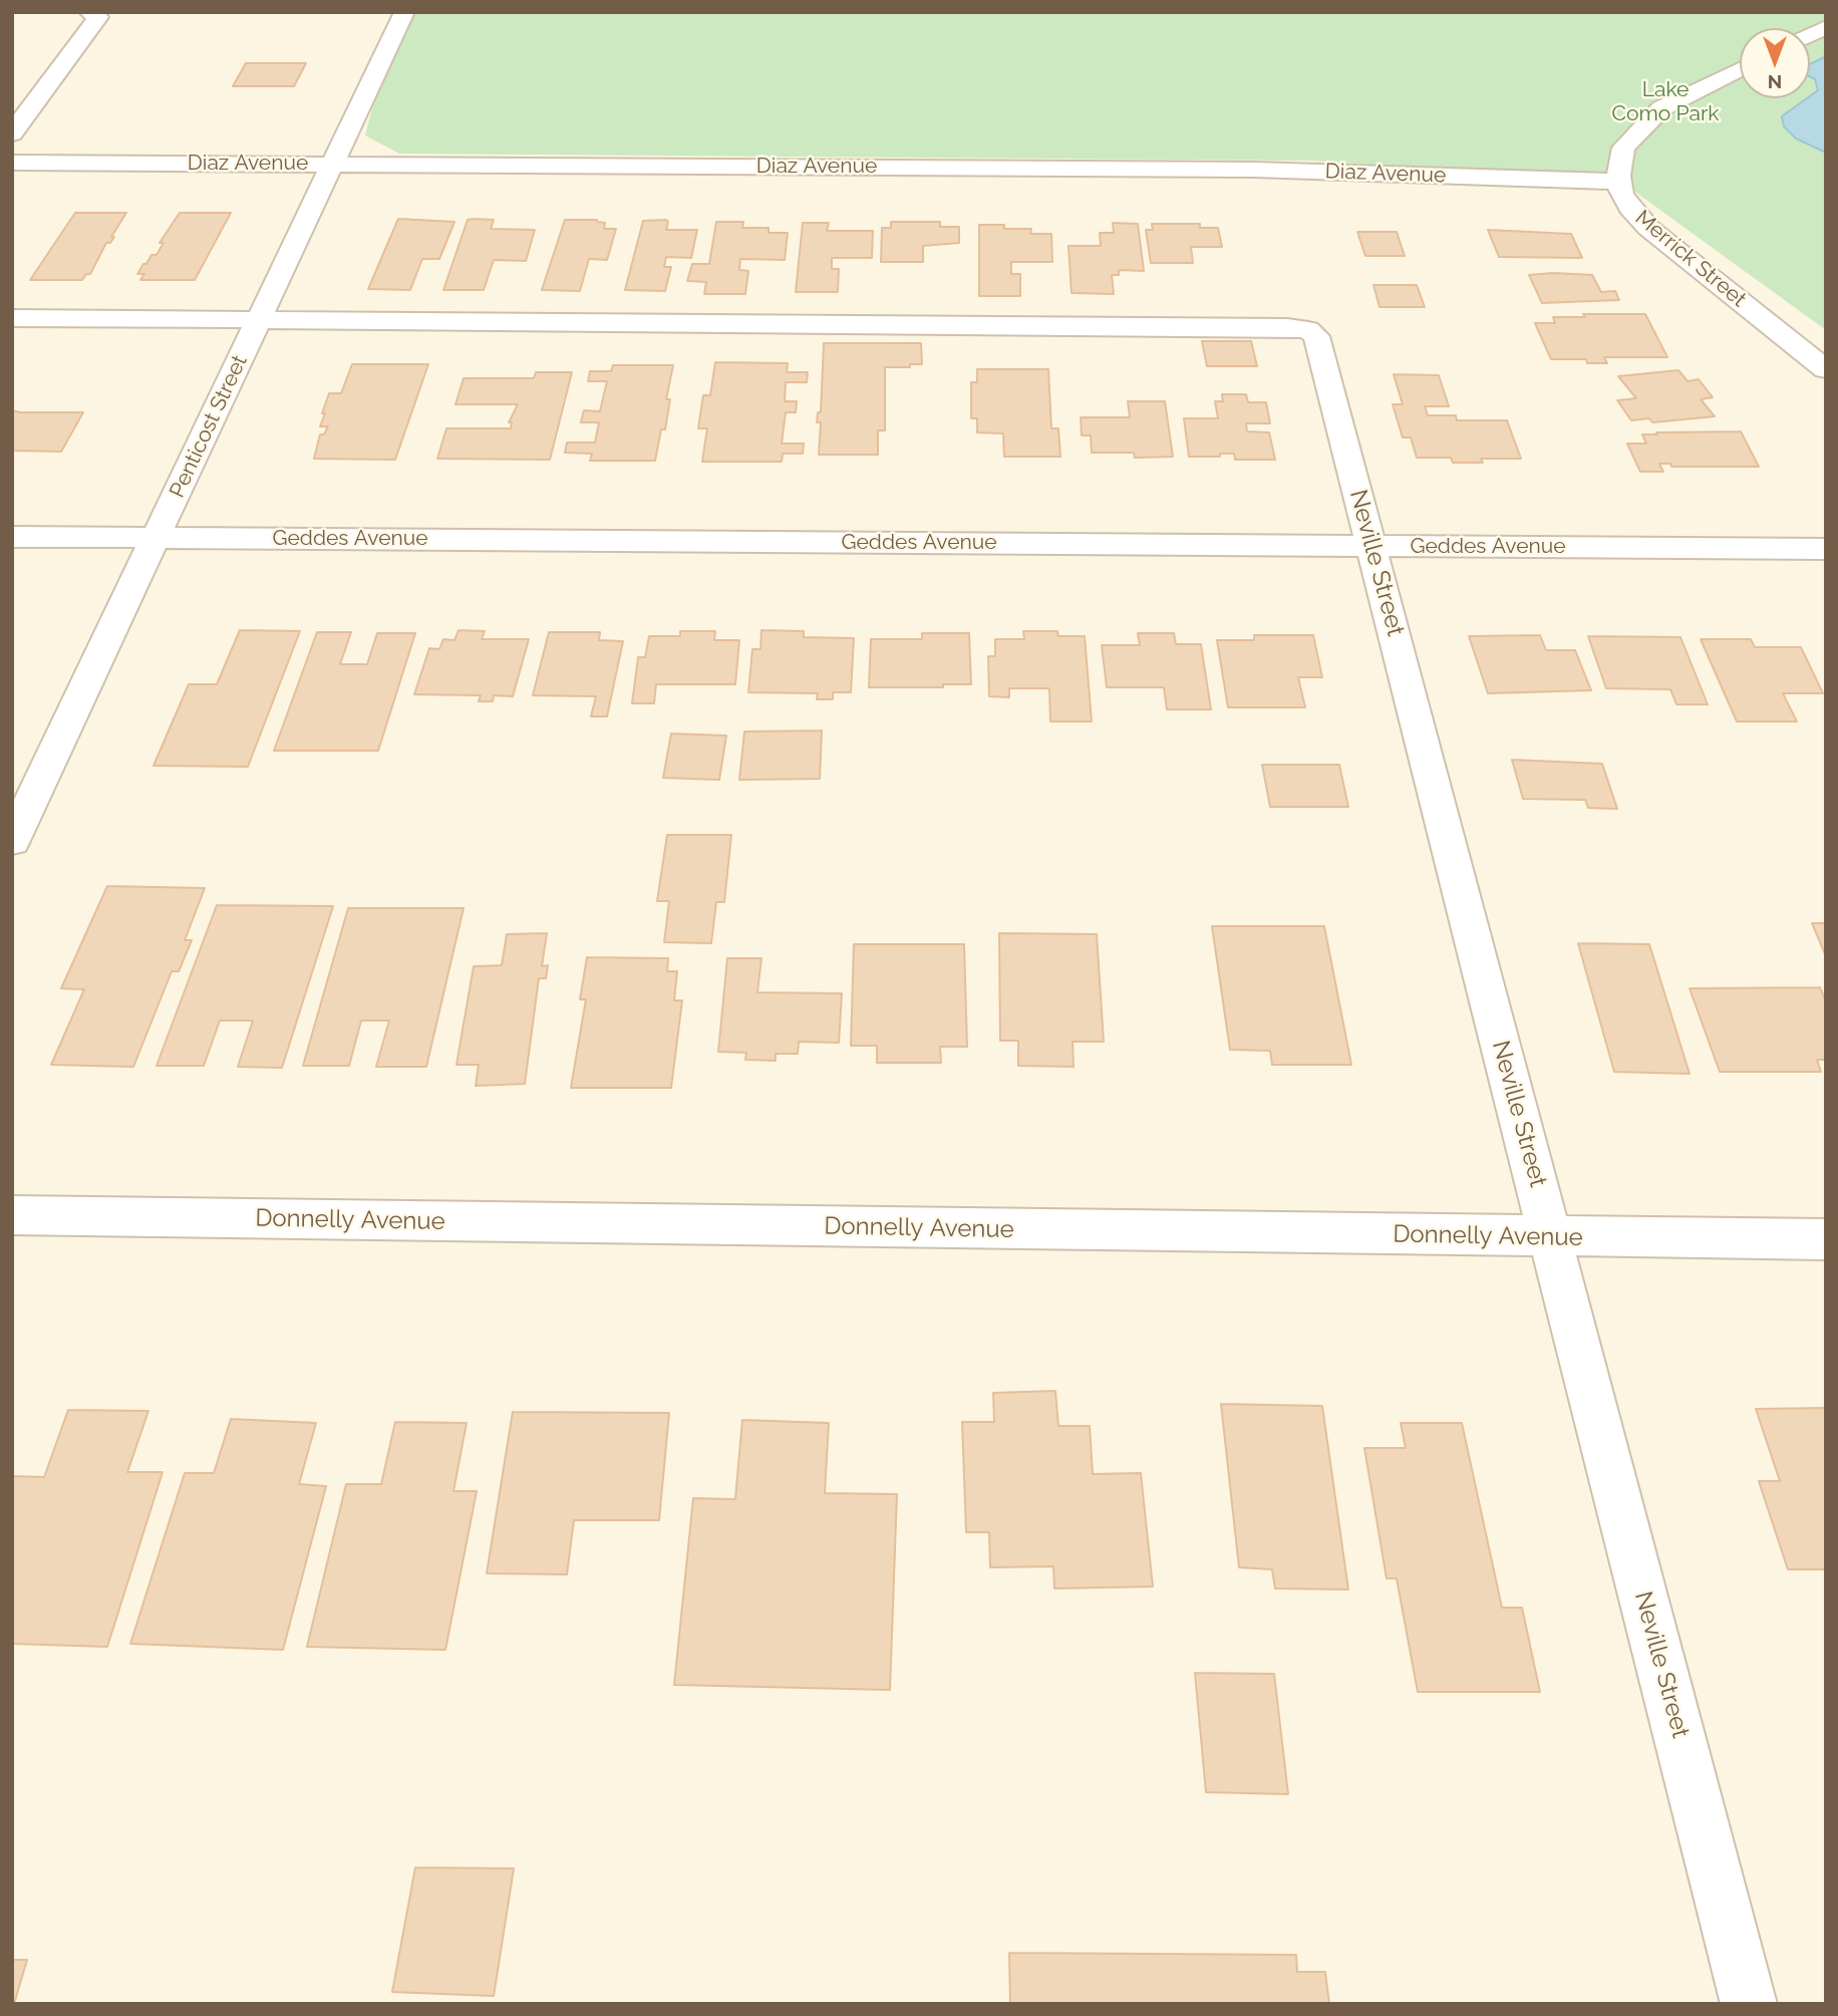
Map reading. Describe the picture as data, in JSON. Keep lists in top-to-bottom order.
{
  "streets": {
    "street": [
      "Diaz Avenue",
      "Merrick Street",
      "Penticost Street",
      "Geddes Avenue",
      "Neville Street",
      "Donnelly Avenue"
    ]
  },
  "crossings": [
    ["Diaz Avenue", "Merrick Street"],
    ["Diaz Avenue", "Penticost Street"],
    ["Penticost Street", "Geddes Avenue"],
    ["Penticost Street", "Neville Street"],
    ["Geddes Avenue", "Neville Street"],
    ["Neville Street", "Donnelly Avenue"]
  ],
  "parks": ["Lake Como Park"],
  "north": "bottom"
}
